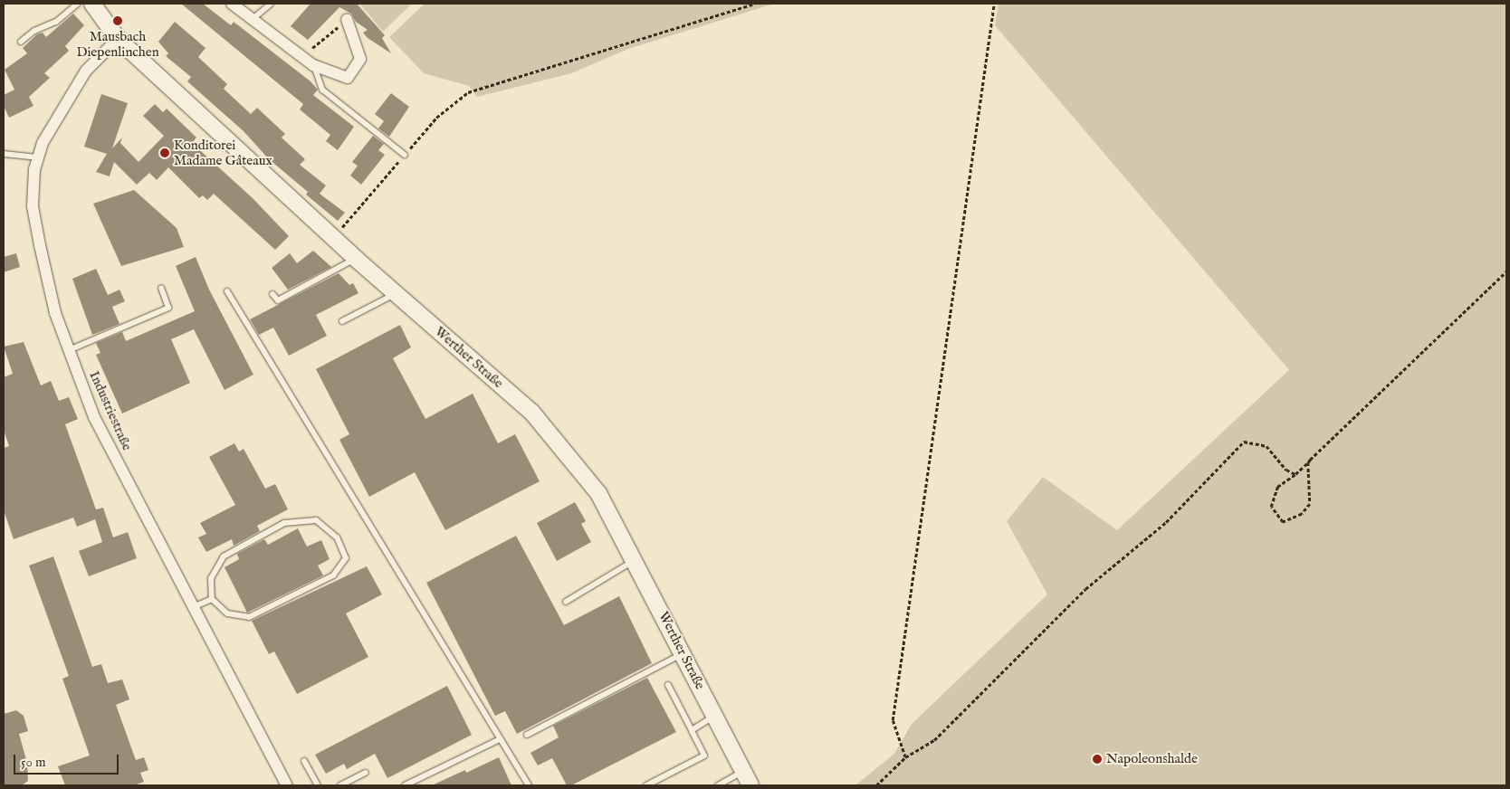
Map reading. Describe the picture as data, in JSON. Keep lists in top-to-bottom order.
{
  "streets": {
    "street": ["Werther Straße", "Industriestraße"]
  },
  "crossings": [
    ["Werther Straße", "Industriestraße"]
  ],
  "places": ["Mausbach Diepenlinchen", "Konditorei Madame Gâteaux", "Napoleonshalde"],
  "scale_bar": "50 m"
}
